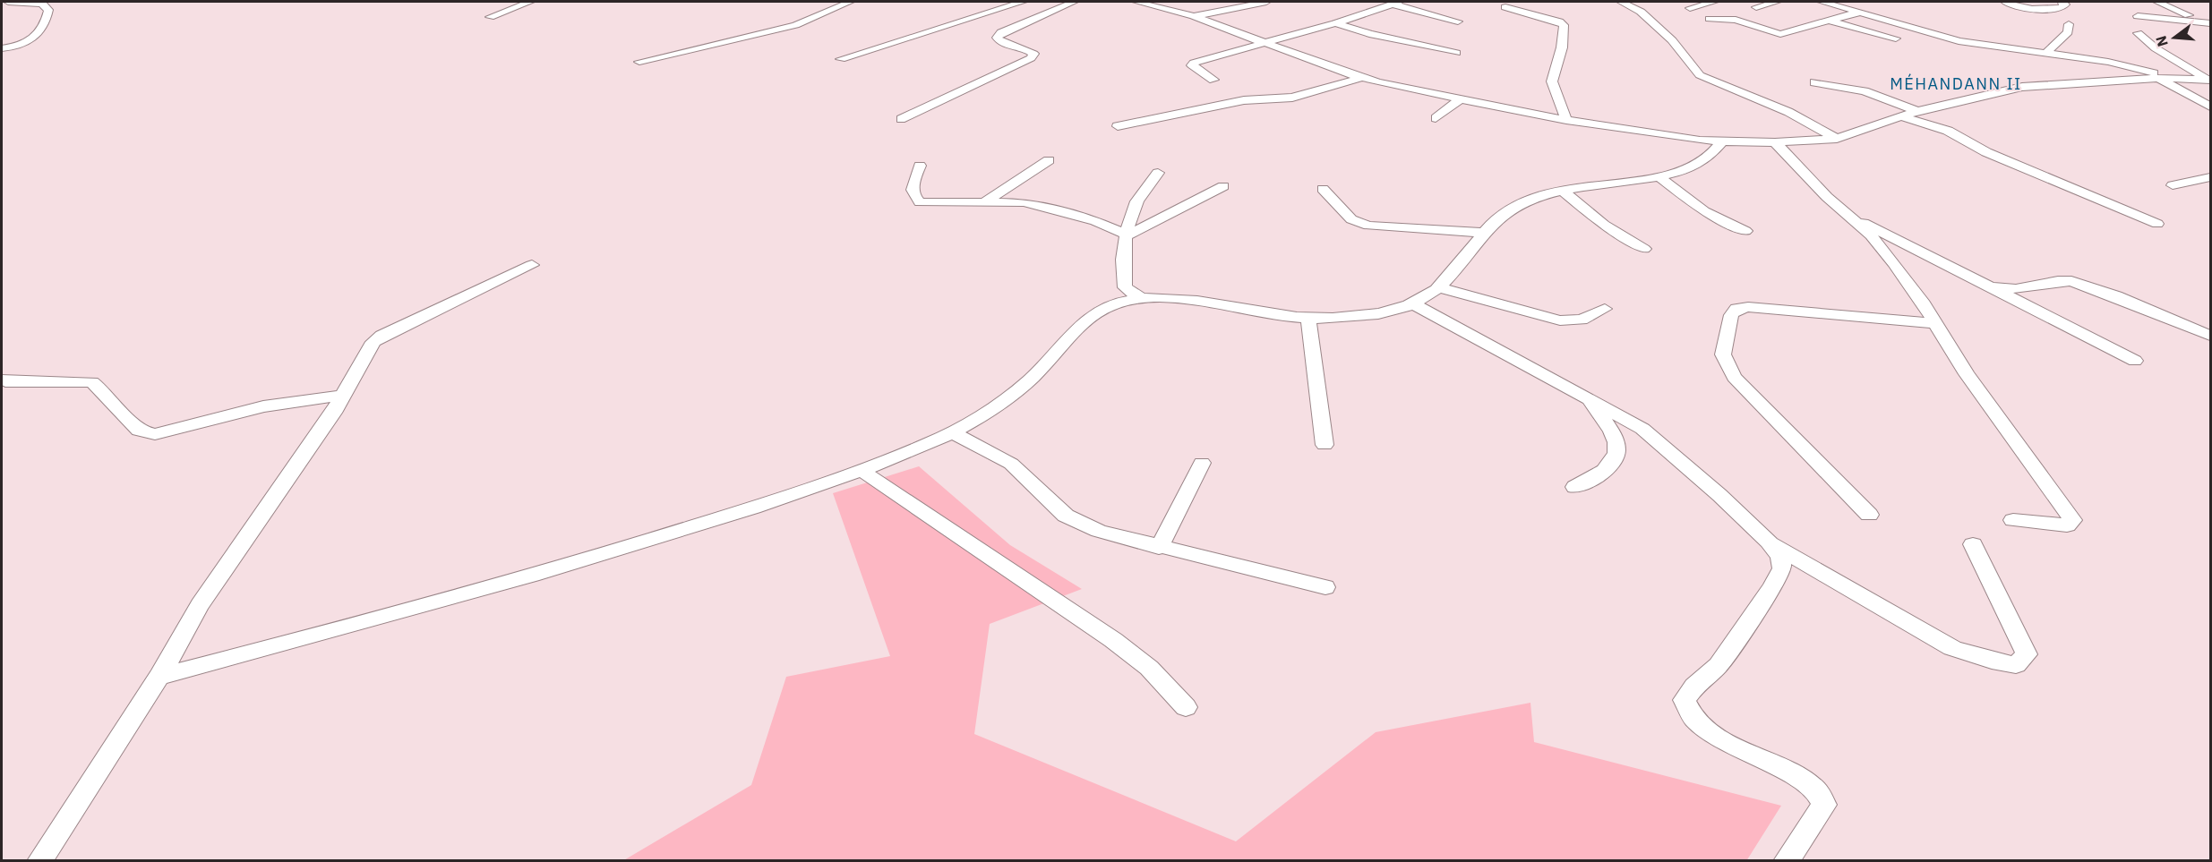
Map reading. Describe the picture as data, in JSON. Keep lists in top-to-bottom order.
{
  "districts": ["MÉHANDANN II"],
  "north": "left"
}
